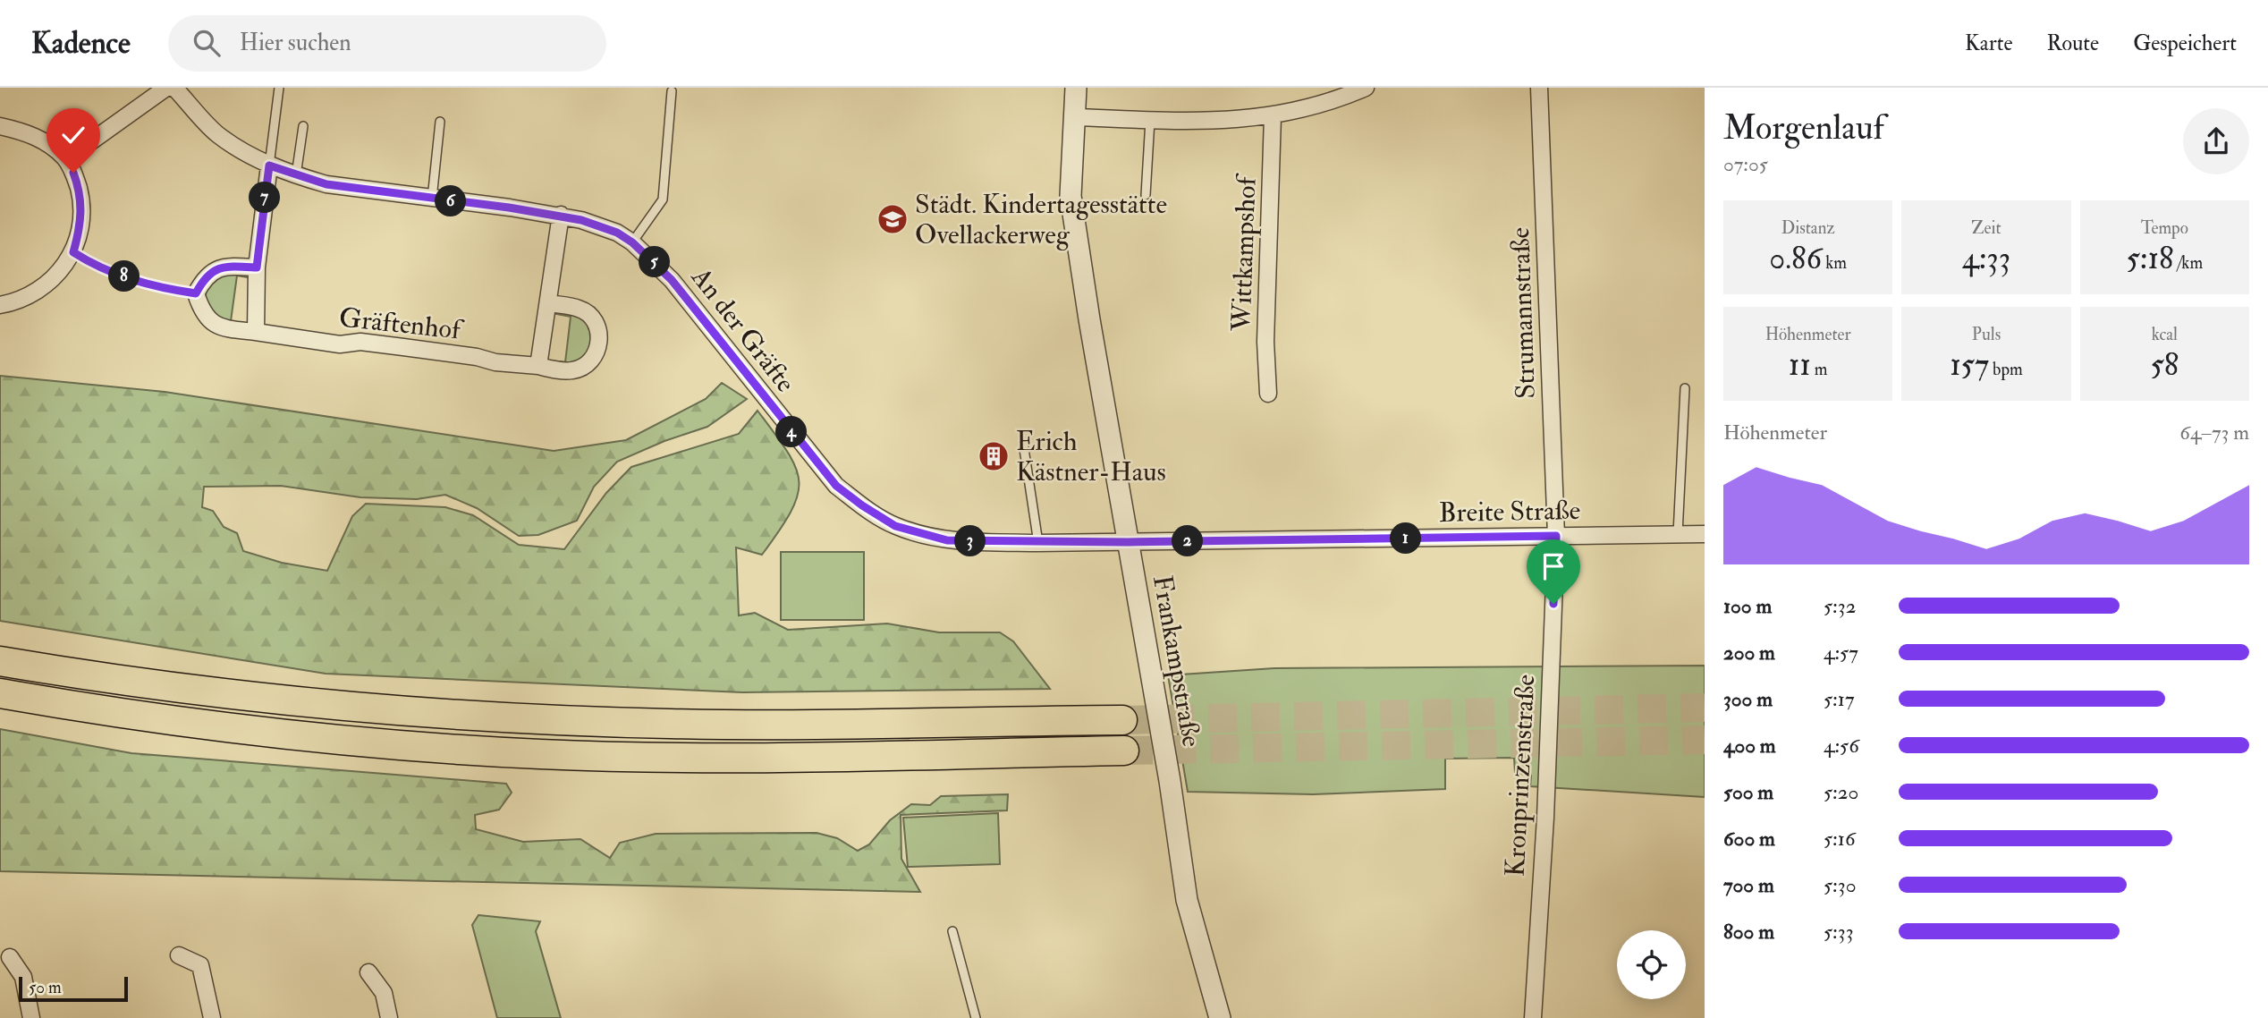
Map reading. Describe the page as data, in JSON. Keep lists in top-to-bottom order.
{
  "streets": {
    "street": [
      "Wittkampshof",
      "Strumannstraße",
      "Gräftenhof",
      "An der Gräfte",
      "Breite Straße",
      "Frankampstraße",
      "Kronprinzenstraße"
    ]
  },
  "crossings": [
    ["Strumannstraße", "Breite Straße"],
    ["Strumannstraße", "Kronprinzenstraße"],
    ["An der Gräfte", "Breite Straße"],
    ["An der Gräfte", "Frankampstraße"],
    ["Breite Straße", "Frankampstraße"],
    ["Breite Straße", "Kronprinzenstraße"]
  ],
  "places": {
    "school or university": ["Städt. Kindertagesstätte Ovellackerweg"],
    "building": ["Erich Kästner-Haus"]
  },
  "scale_bar": "50 m",
  "page": {
    "header": "Kadence",
    "search": "Hier suchen",
    "nav": ["Karte", "Route", "Gespeichert"],
    "heading": ["Morgenlauf", "07:05"],
    "pins": [
      "7",
      "6",
      "5",
      "8",
      "4",
      "1",
      "2",
      "3"
    ],
    "stats": [
      ["Distanz", "0.86 km"],
      ["Zeit", "4:33"],
      ["Tempo", "5:18 /km"],
      ["Höhenmeter", "11 m"],
      ["Puls", "157 bpm"],
      ["kcal", "58"]
    ],
    "chart": ["Höhenmeter", "64–73 m"],
    "list": [
      {
        "name": "100 m",
        "note": "5:32"
      },
      {
        "name": "200 m",
        "note": "4:57"
      },
      {
        "name": "300 m",
        "note": "5:17"
      },
      {
        "name": "400 m",
        "note": "4:56"
      },
      {
        "name": "500 m",
        "note": "5:20"
      },
      {
        "name": "600 m",
        "note": "5:16"
      },
      {
        "name": "700 m",
        "note": "5:30"
      },
      {
        "name": "800 m",
        "note": "5:33"
      }
    ],
    "scale": "50 m"
  }
}
